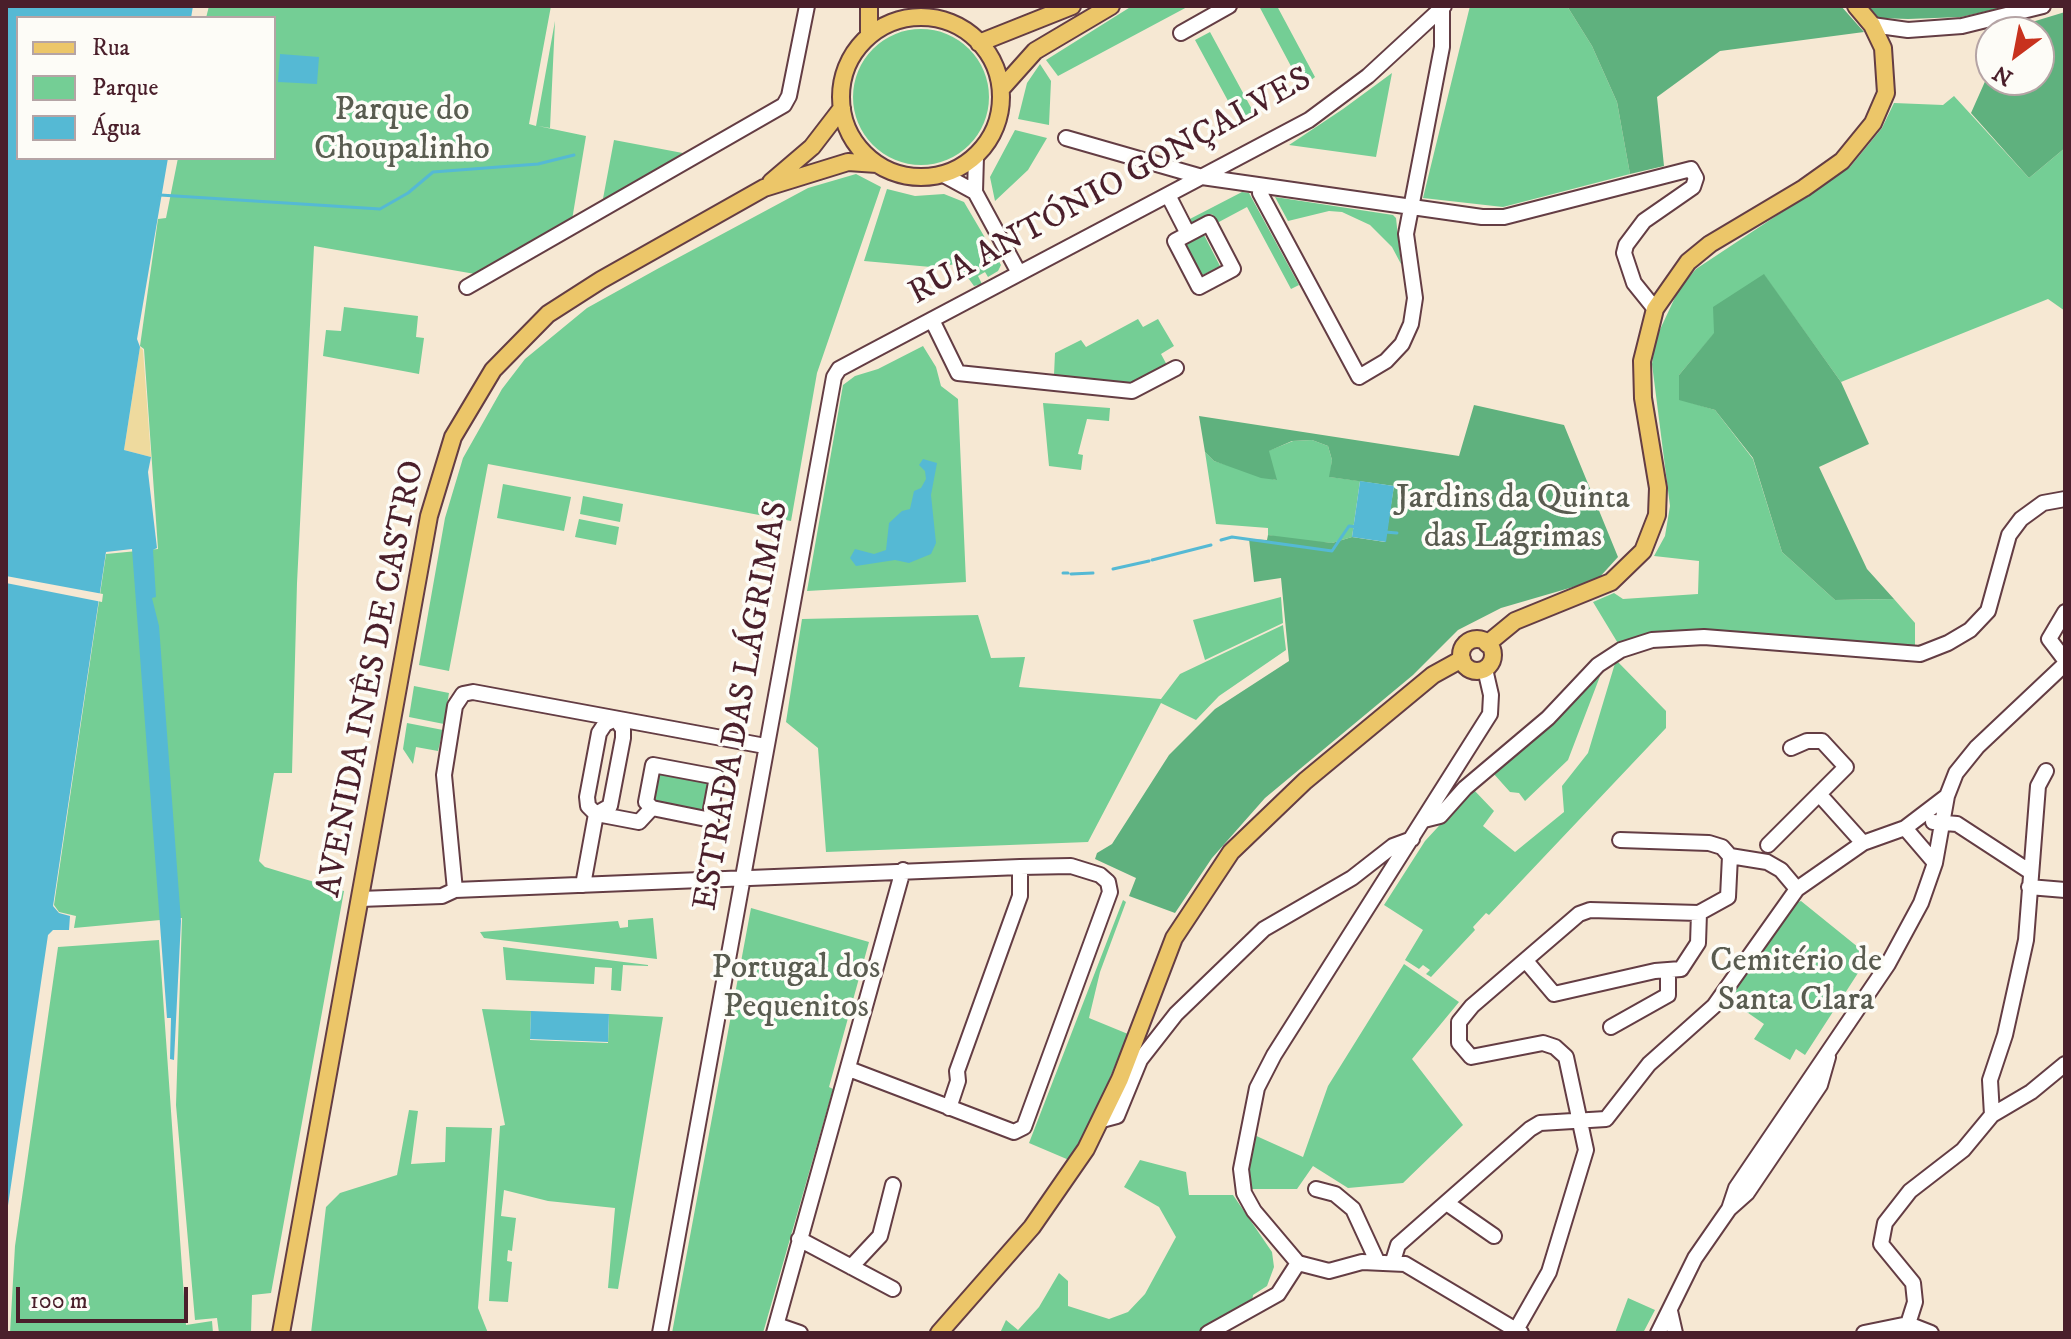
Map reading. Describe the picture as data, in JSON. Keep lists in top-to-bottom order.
{
  "streets": {
    "main road": ["AVENIDA INÊS DE CASTRO"],
    "street": ["RUA ANTÓNIO GONÇALVES", "ESTRADA DAS LÁGRIMAS"]
  },
  "crossings": [
    ["RUA ANTÓNIO GONÇALVES", "ESTRADA DAS LÁGRIMAS"]
  ],
  "parks": [
    "Parque do Choupalinho",
    "Jardins da Quinta das Lágrimas",
    "Cemitério de Santa Clara",
    "Portugal dos Pequenitos"
  ],
  "legend": ["Rua", "Parque", "Água"],
  "scale_bar": "100 m",
  "north": "bottom left"
}
